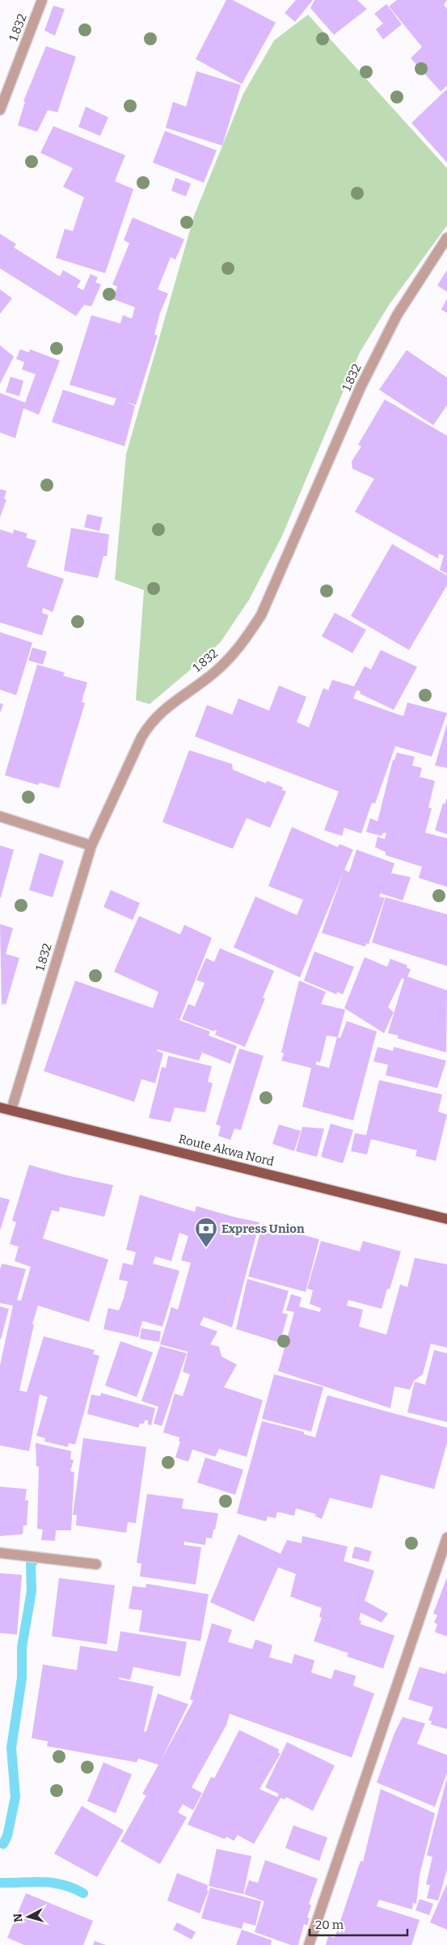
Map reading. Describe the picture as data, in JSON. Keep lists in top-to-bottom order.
{
  "streets": {
    "main road": ["Route Akwa Nord"],
    "street": ["1.832"]
  },
  "crossings": [
    ["1.832", "Route Akwa Nord"]
  ],
  "places": {
    "bank": ["Express Union"]
  },
  "scale_bar": "20 m",
  "north": "left"
}
